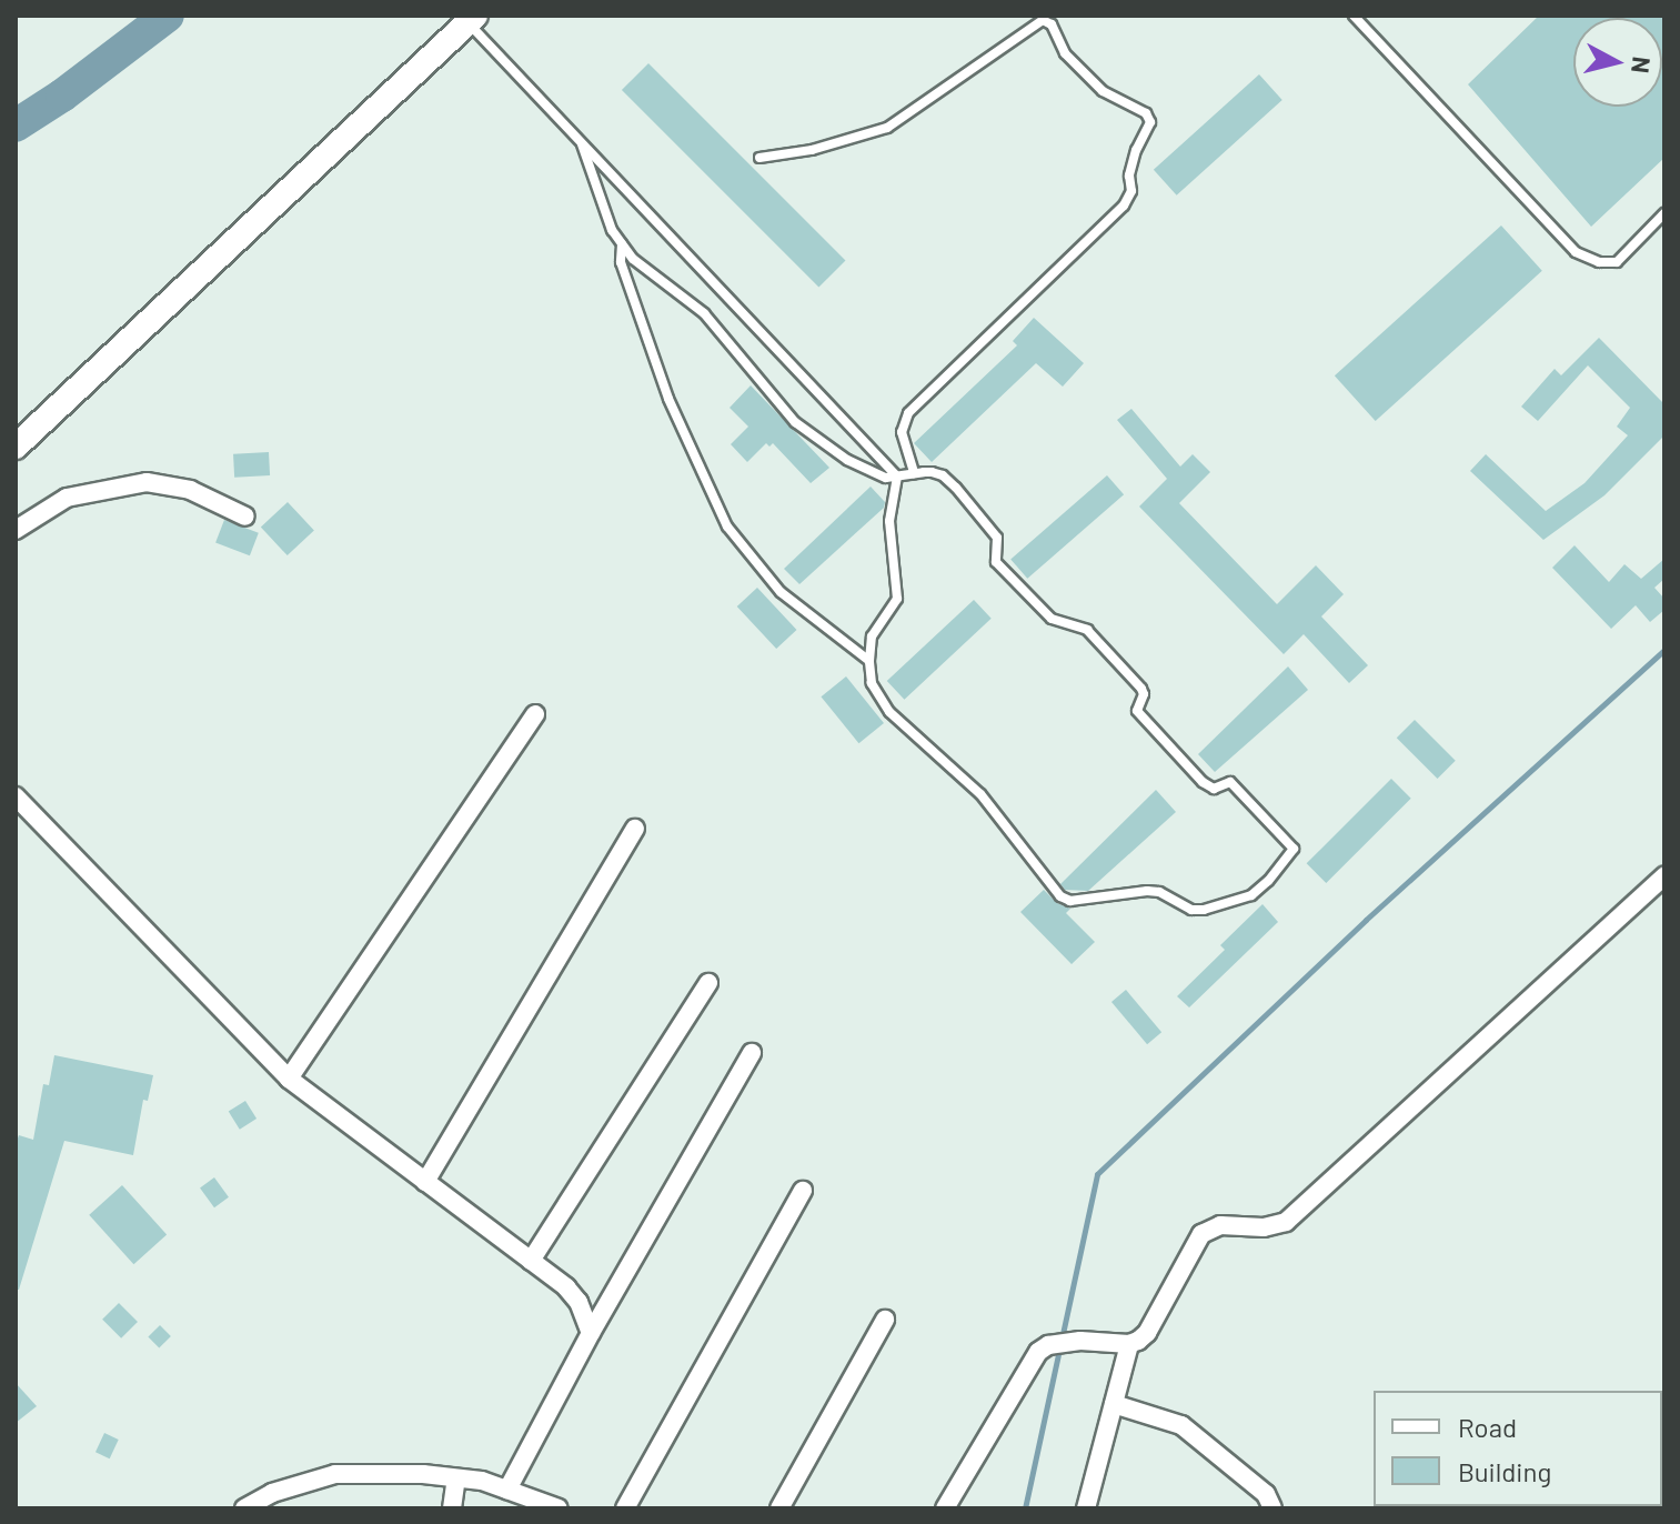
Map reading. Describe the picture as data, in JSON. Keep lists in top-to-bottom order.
{
  "legend": ["Road", "Building"],
  "north": "right"
}
